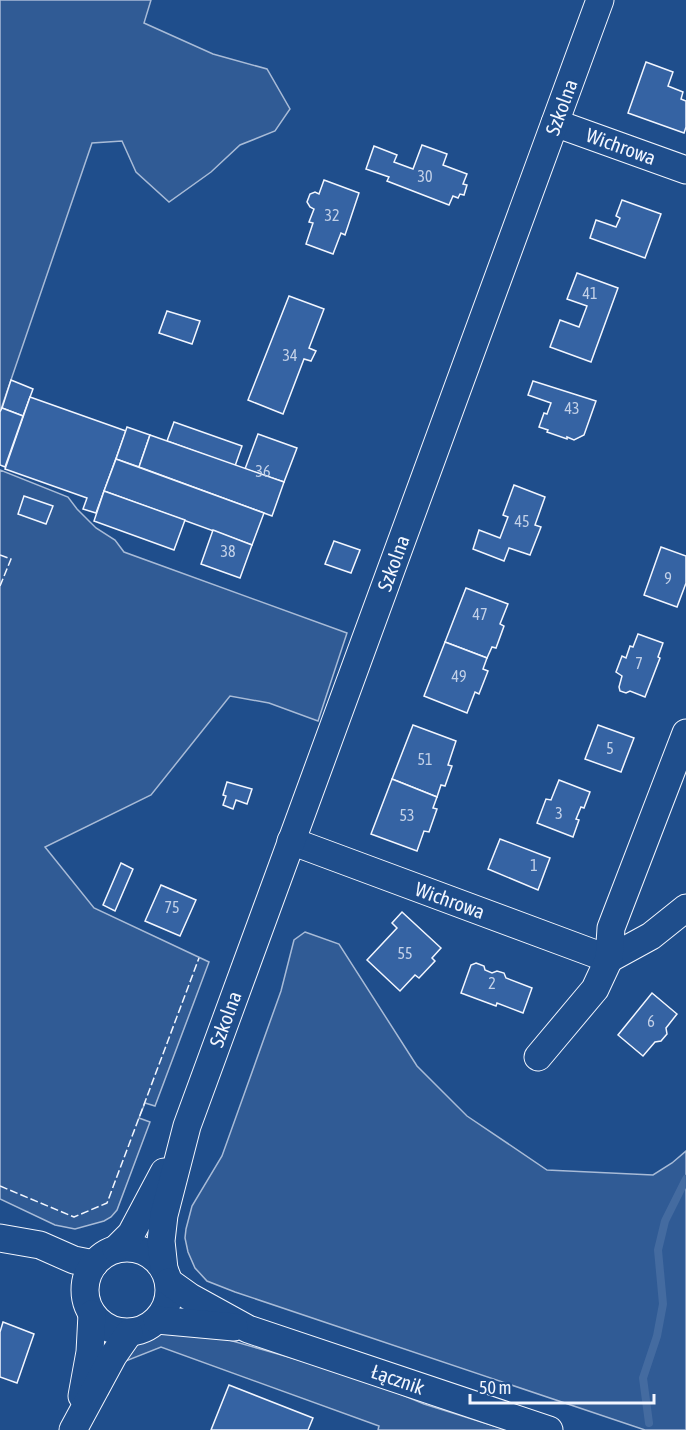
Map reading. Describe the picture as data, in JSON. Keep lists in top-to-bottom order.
{
  "streets": {
    "street": ["Szkolna", "Wichrowa", "Łącznik"]
  },
  "crossings": [
    ["Szkolna", "Wichrowa"],
    ["Szkolna", "Łącznik"]
  ],
  "house_numbers": [
    "30",
    "32",
    "41",
    "34",
    "43",
    "36",
    "45",
    "38",
    "9",
    "47",
    "7",
    "49",
    "5",
    "51",
    "3",
    "53",
    "1",
    "75",
    "55",
    "2",
    "6"
  ],
  "scale_bar": "50 m"
}
